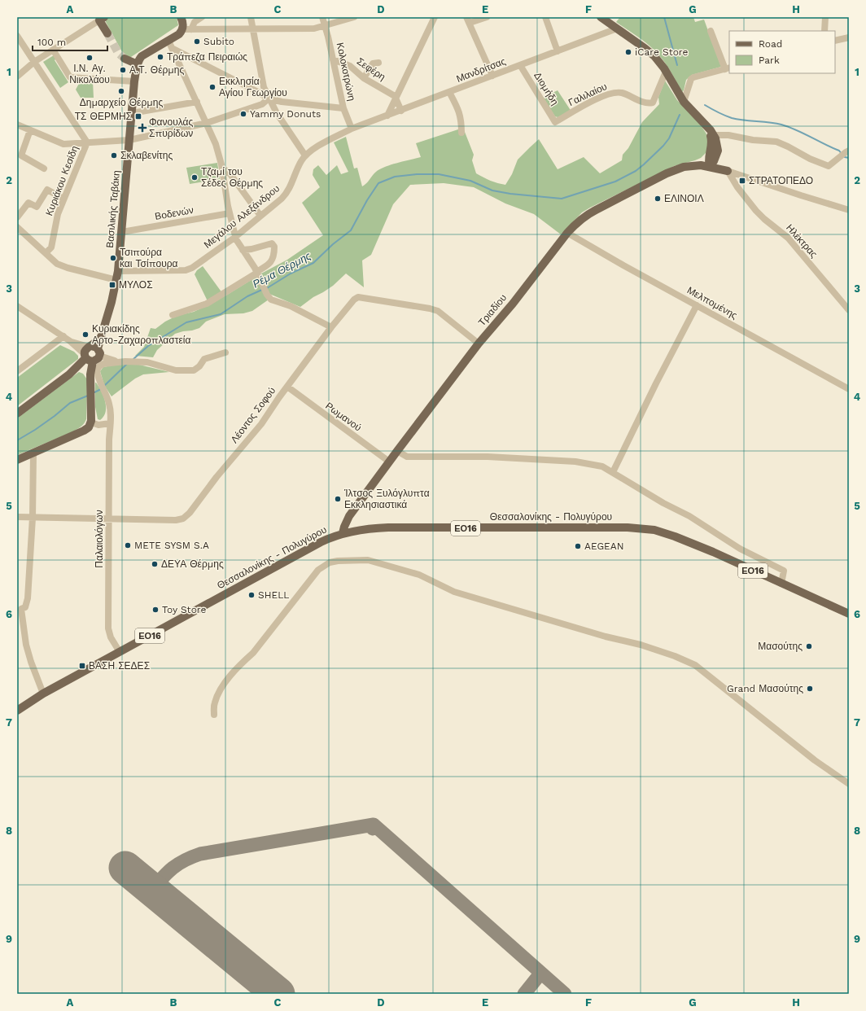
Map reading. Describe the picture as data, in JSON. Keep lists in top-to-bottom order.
{
  "streets": {
    "main road": [
      "Βασιλικής Ταβάκη",
      "Τριαδίου",
      "Θεσσαλονίκης - Πολυγύρου",
      "ΕΟ16"
    ],
    "street": [
      "Σεφέρη",
      "Μανδρίτσας",
      "Κολοκοτρώνη",
      "Διομήδη",
      "Γαλιλαίου",
      "Κυριάκου Κεσίδη",
      "Βοδενών",
      "Μεγάλου Αλεξάνδρου",
      "Ηλέκτρας",
      "Μελπομένης",
      "Λέοντος Σοφού",
      "Ρωμανού",
      "Παλαιολόγων"
    ]
  },
  "crossings": [
    ["Σεφέρη", "Κολοκοτρώνη"],
    ["Μανδρίτσας", "Κολοκοτρώνη"],
    ["Μανδρίτσας", "Διομήδη"],
    ["Μανδρίτσας", "Μεγάλου Αλεξάνδρου"],
    ["Κολοκοτρώνη", "Μεγάλου Αλεξάνδρου"],
    ["Διομήδη", "Γαλιλαίου"],
    ["Βασιλικής Ταβάκη", "Βοδενών"],
    ["Βασιλικής Ταβάκη", "Μεγάλου Αλεξάνδρου"],
    ["Ηλέκτρας", "Τριαδίου"],
    ["Μελπομένης", "Τριαδίου"],
    ["Τριαδίου", "Λέοντος Σοφού"],
    ["Τριαδίου", "Ρωμανού"],
    ["Τριαδίου", "Θεσσαλονίκης - Πολυγύρου"],
    ["Λέοντος Σοφού", "Ρωμανού"],
    ["Λέοντος Σοφού", "Παλαιολόγων"],
    ["Θεσσαλονίκης - Πολυγύρου", "Παλαιολόγων"]
  ],
  "water": ["Ρέμα Θέρμης"],
  "places": {
    "other": [
      "Subito",
      "iCare Store",
      "Τράπεζα Πειραιώς",
      "Ι.Ν. Αγ. Νικολάου",
      "Α.Τ. Θέρμης",
      "Εκκλησία Αγίου Γεωργίου",
      "Δημαρχείο Θέρμης",
      "Yammy Donuts",
      "Σκλαβενίτης",
      "Τζαμί του Σέδες Θέρμης",
      "ΕΛΙΝΟΙΛ",
      "Τσιπούρα και Τσίπουρα",
      "Κυριακίδης Αρτο-Ζαχαροπλαστεία",
      "Ίλτσος Ξυλόγλυπτα Εκκλησιαστικά",
      "METE SYSM S.A",
      "AEGEAN",
      "ΔΕΥΑ Θέρμης",
      "SHELL",
      "Toy Store",
      "Μασούτης",
      "Grand Μασούτης"
    ],
    "transit": [
      "ΤΣ ΘΕΡΜΗΣ",
      "ΣΤΡΑΤΟΠΕΔΟ",
      "ΜΥΛΟΣ",
      "ΒΑΣΗ ΣΕΔΕΣ"
    ],
    "health": ["Φανουλάς Σπυρίδων"]
  },
  "legend": ["Road", "Park"],
  "scale_bar": "100 m",
  "grid": {
    "columns": [
      "A",
      "B",
      "C",
      "D",
      "E",
      "F",
      "G",
      "H"
    ],
    "rows": [
      "1",
      "2",
      "3",
      "4",
      "5",
      "6",
      "7",
      "8",
      "9"
    ]
  }
}
